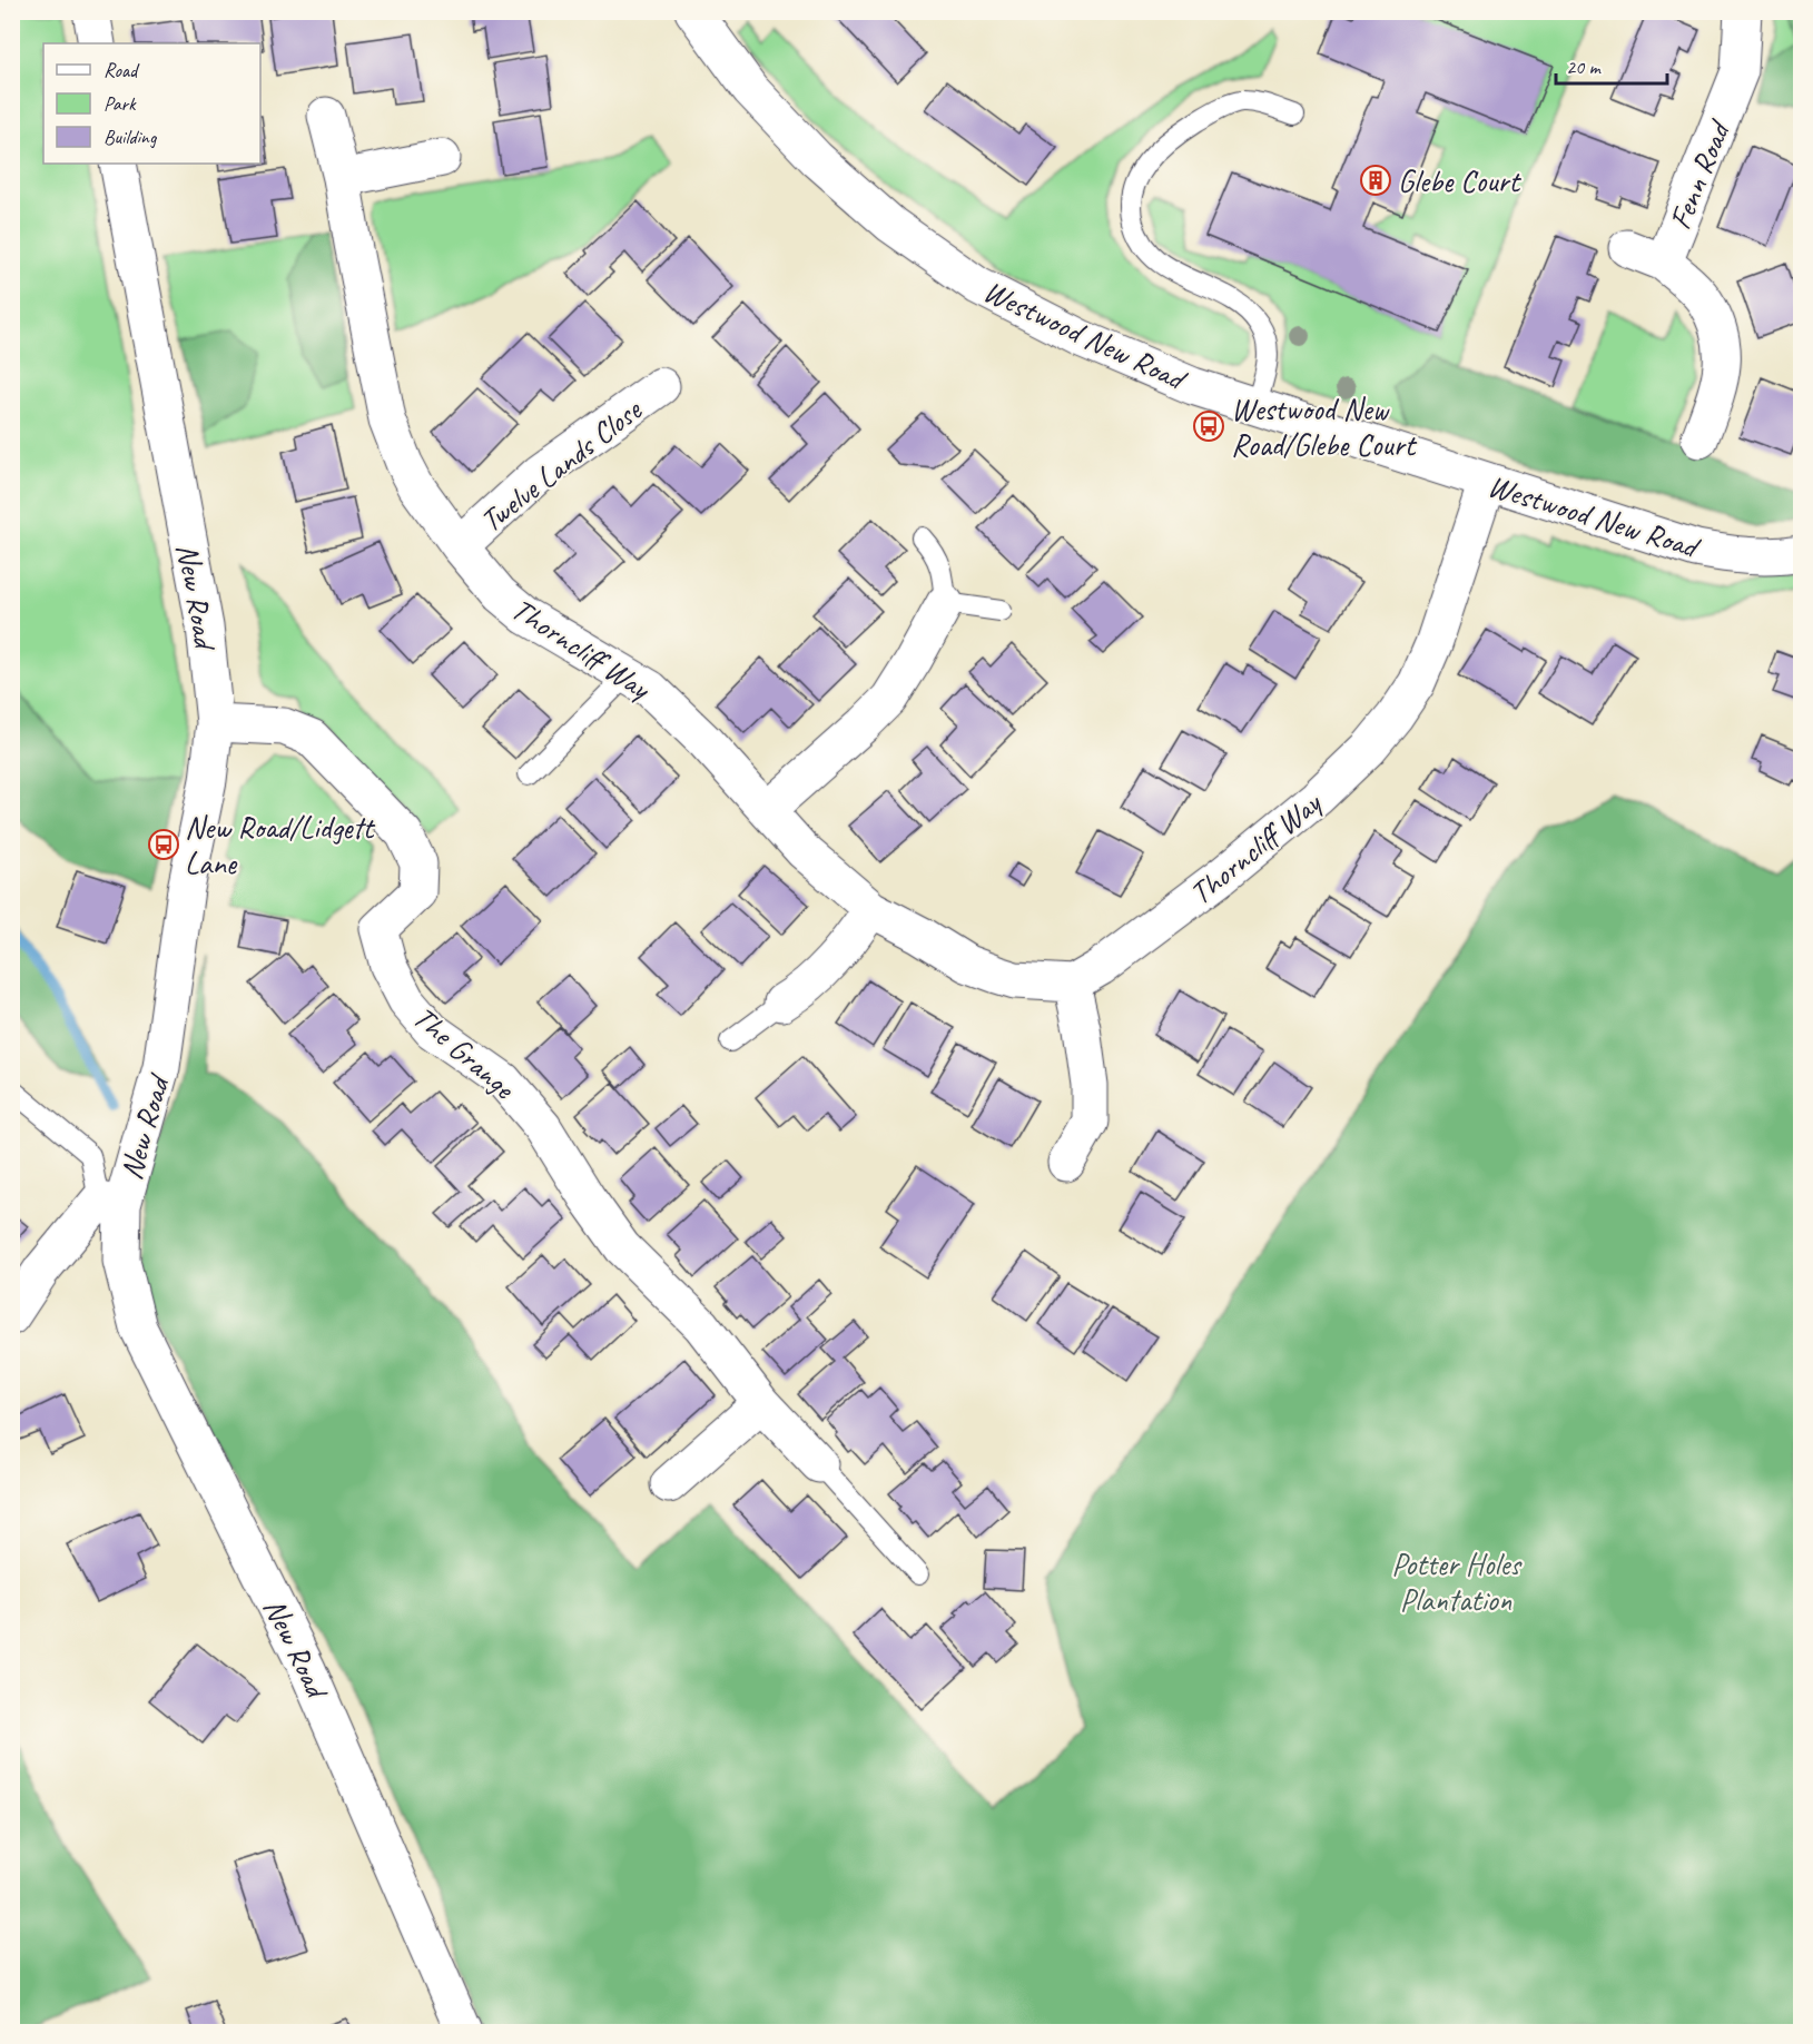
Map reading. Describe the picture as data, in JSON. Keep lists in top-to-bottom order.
{
  "streets": {
    "street": [
      "Fenn Road",
      "Westwood New Road",
      "Twelve Lands Close",
      "New Road",
      "Thorncliff Way",
      "The Grange"
    ]
  },
  "crossings": [
    ["Westwood New Road", "Thorncliff Way"],
    ["Twelve Lands Close", "Thorncliff Way"],
    ["New Road", "The Grange"]
  ],
  "parks": ["Potter Holes Plantation"],
  "places": {
    "building": ["Glebe Court"],
    "bus stop": ["Westwood New Road/Glebe Court", "New Road/Lidgett Lane"]
  },
  "legend": ["Road", "Park", "Building"],
  "scale_bar": "20 m"
}
